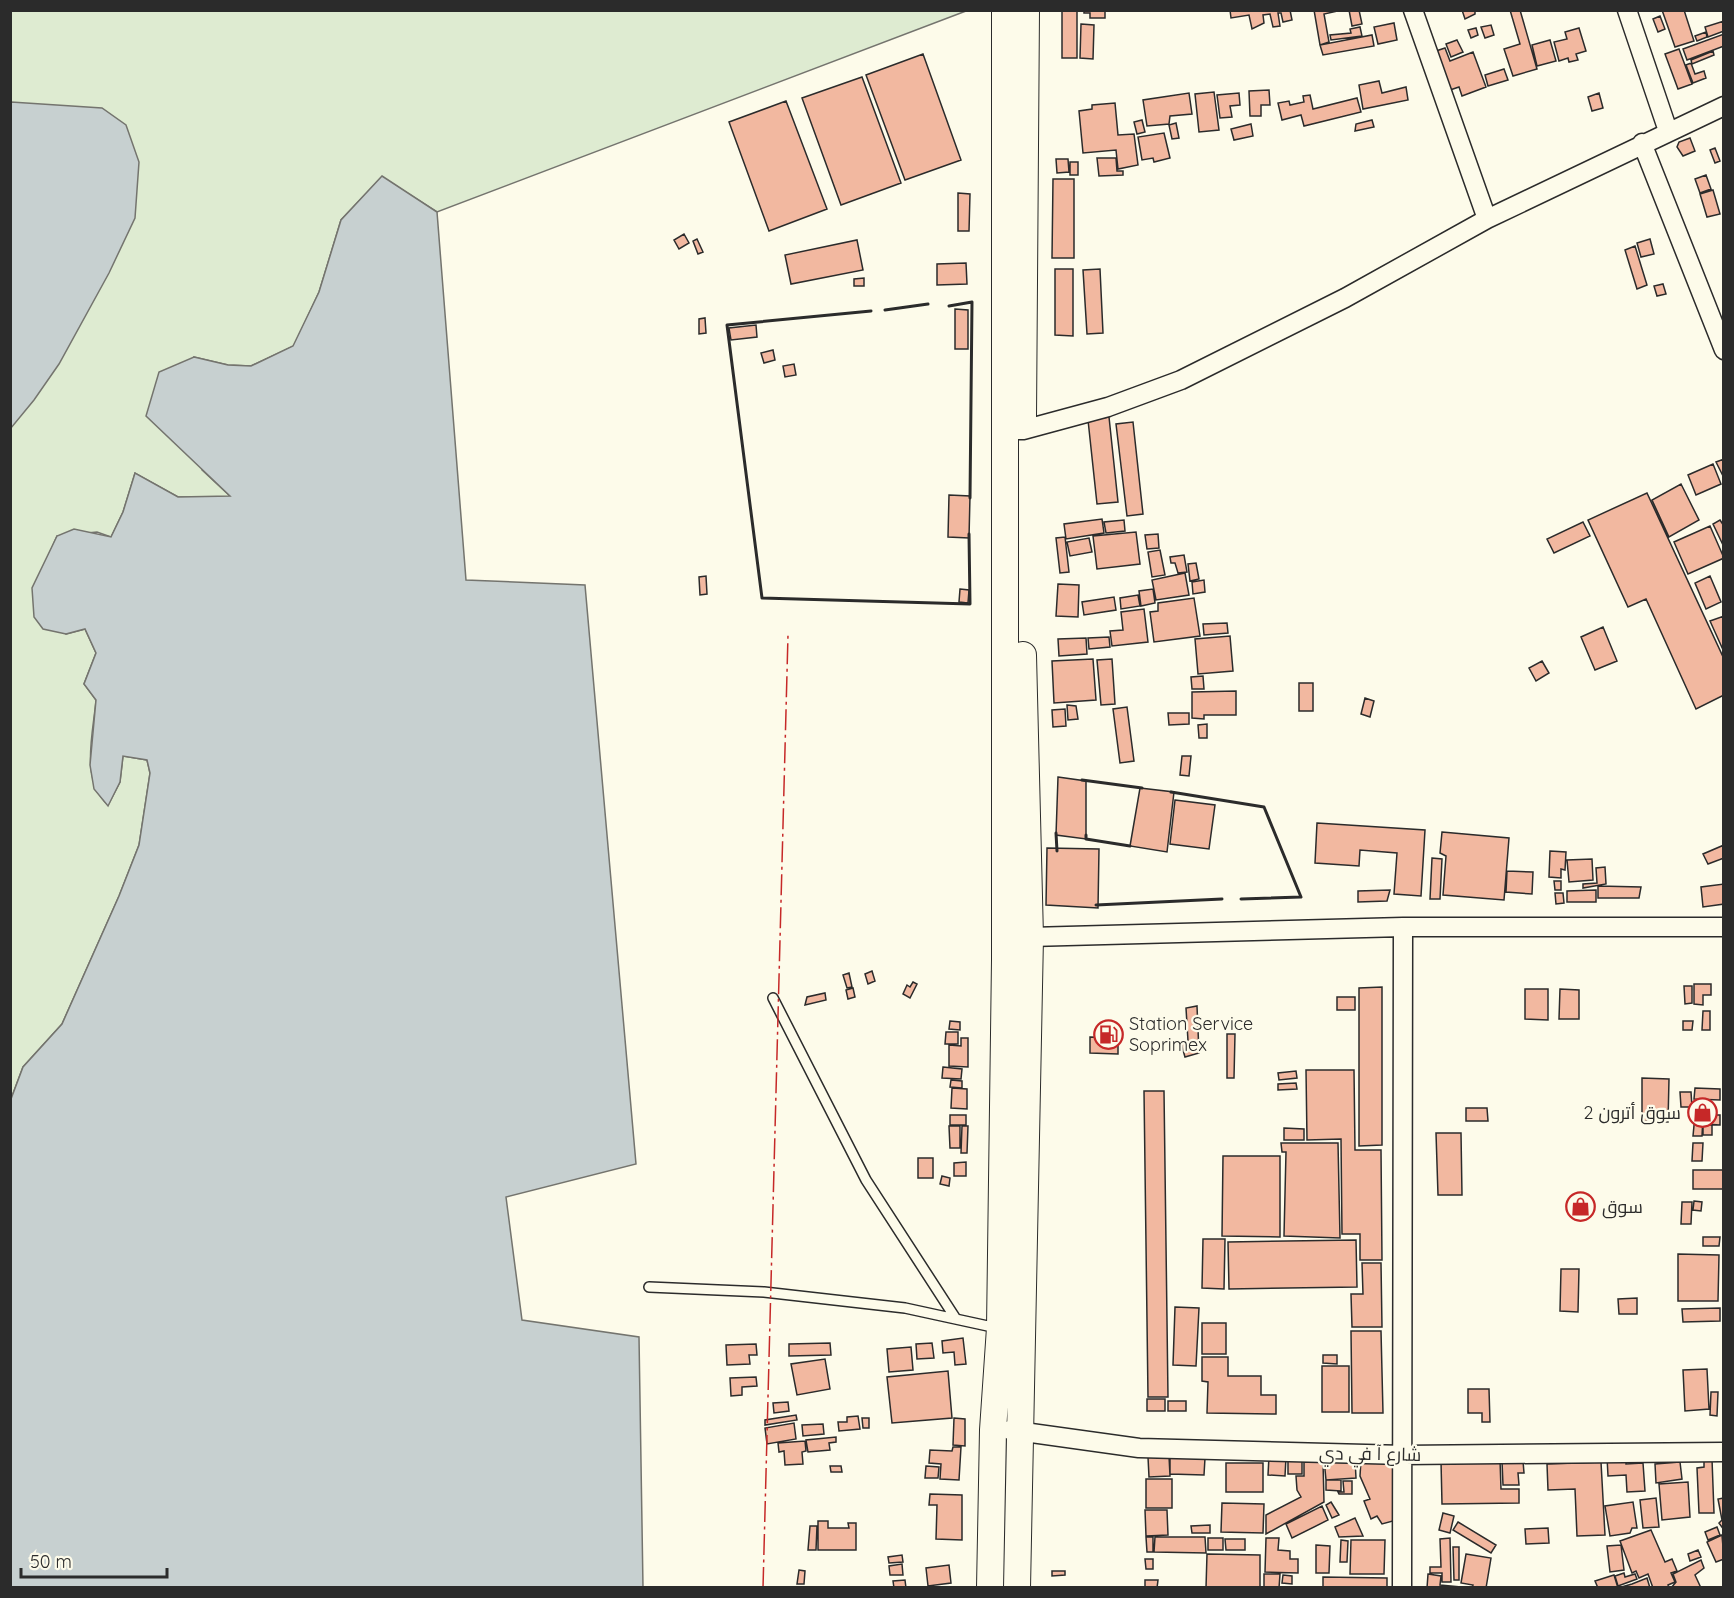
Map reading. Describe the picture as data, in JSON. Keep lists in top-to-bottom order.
{
  "streets": {
    "street": ["شارع آ في دي"]
  },
  "places": {
    "fuel station": ["Station Service Soprimex"],
    "shop": ["سوق أترون 2", "سوق"]
  },
  "scale_bar": "50 m"
}
